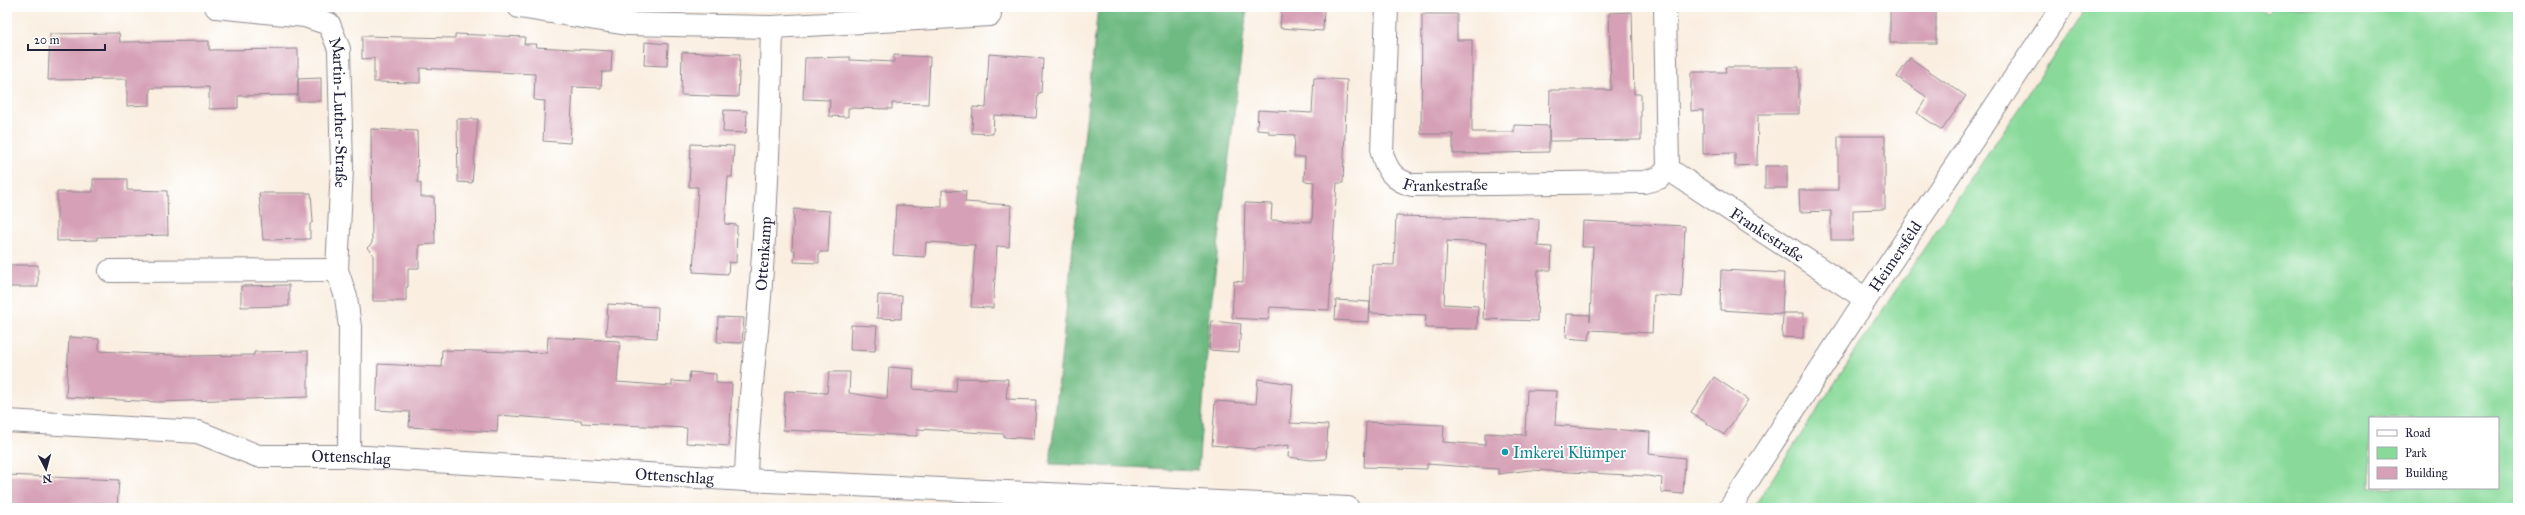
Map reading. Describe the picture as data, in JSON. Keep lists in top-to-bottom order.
{
  "streets": {
    "street": [
      "Martin-Luther-Straße",
      "Frankestraße",
      "Ottenkamp",
      "Heimersfeld",
      "Ottenschlag"
    ]
  },
  "crossings": [
    ["Martin-Luther-Straße", "Ottenschlag"],
    ["Frankestraße", "Heimersfeld"],
    ["Ottenkamp", "Ottenschlag"]
  ],
  "places": ["Imkerei Klümper"],
  "legend": ["Road", "Park", "Building"],
  "scale_bar": "20 m",
  "north": "bottom"
}
